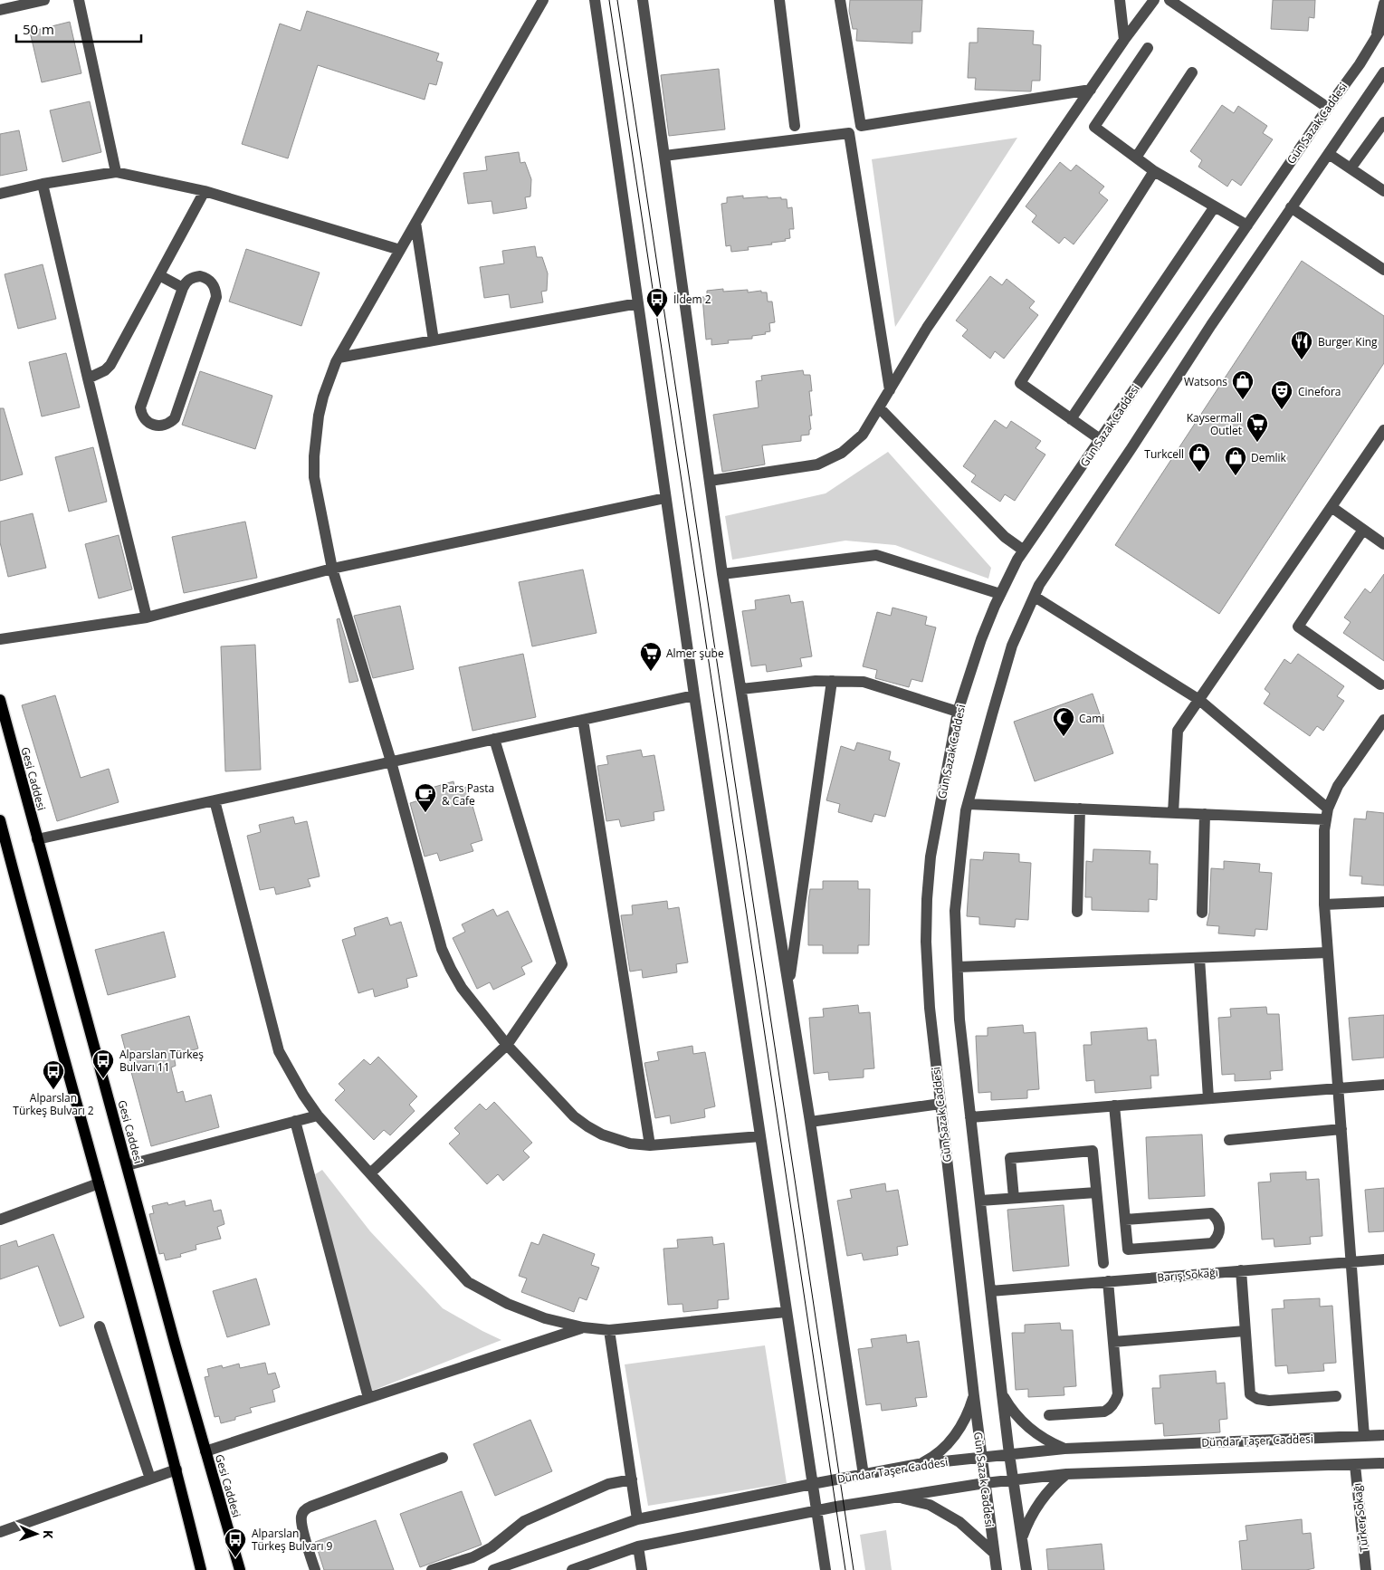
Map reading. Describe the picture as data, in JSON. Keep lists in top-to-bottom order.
{
  "streets": {
    "main road": ["Gesi Caddesi"],
    "street": [
      "Gün Sazak Caddesi",
      "Barış Sokağı",
      "Dündar Taşer Caddesi",
      "Türker Sokağı"
    ]
  },
  "crossings": [
    ["Gün Sazak Caddesi", "Dündar Taşer Caddesi"]
  ],
  "places": {
    "bus stop": [
      "İldem 2",
      "Alparslan Türkeş Bulvarı 11",
      "Alparslan Türkeş Bulvarı 2",
      "Alparslan Türkeş Bulvarı 9"
    ],
    "restaurant": ["Burger King"],
    "shop": ["Watsons", "Turkcell", "Demlik"],
    "theatre": ["Cinefora"],
    "supermarket": ["Kaysermall Outlet", "Almer şube"],
    "mosque": ["Cami"],
    "cafe": ["Pars Pasta & Cafe"]
  },
  "scale_bar": "50 m",
  "north": "right"
}
